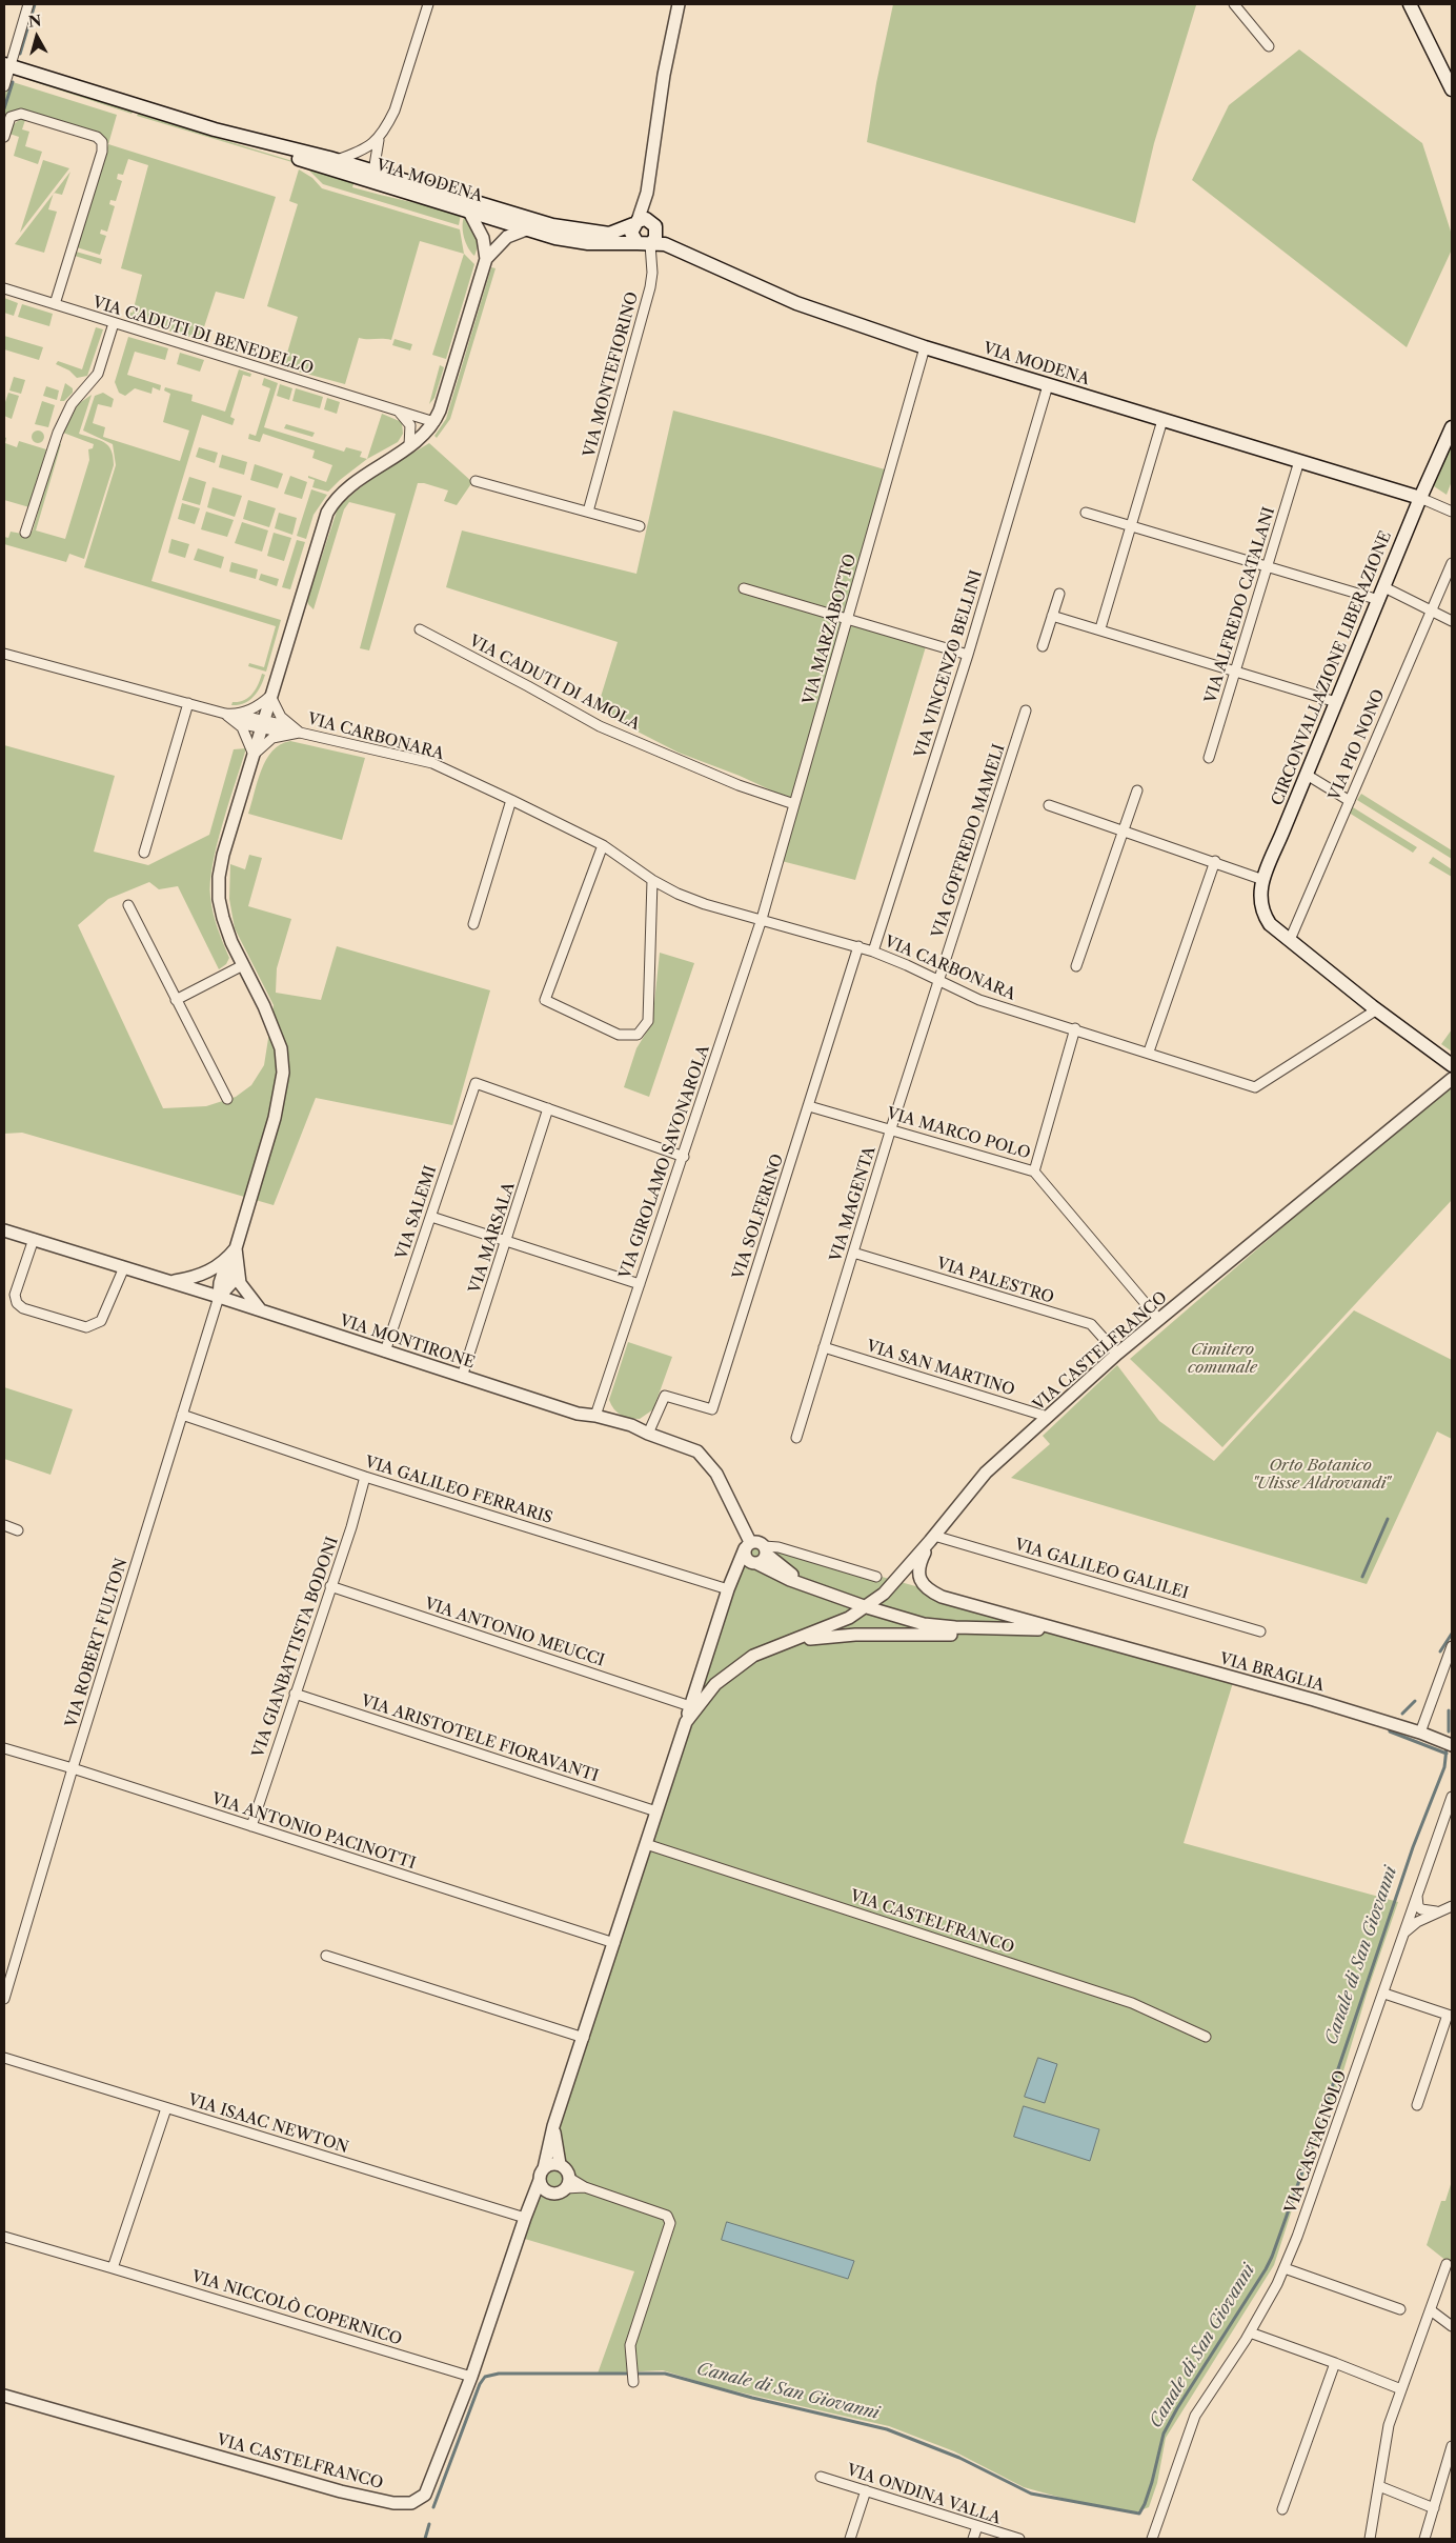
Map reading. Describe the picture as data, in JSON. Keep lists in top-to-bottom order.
{
  "streets": {
    "main road": ["VIA MODENA", "CIRCONVALLAZIONE LIBERAZIONE"],
    "street": [
      "VIA CADUTI DI BENEDELLO",
      "VIA MONTEFIORINO",
      "VIA ALFREDO CATALANI",
      "VIA MARZABOTTO",
      "VIA VINCENZO BELLINI",
      "VIA CADUTI DI AMOLA",
      "VIA CARBONARA",
      "VIA PIO NONO",
      "VIA GOFFREDO MAMELI",
      "VIA MARCO POLO",
      "VIA GIROLAMO SAVONAROLA",
      "VIA MAGENTA",
      "VIA SALEMI",
      "VIA SOLFERINO",
      "VIA MARSALA",
      "VIA PALESTRO",
      "VIA MONTIRONE",
      "VIA CASTELFRANCO",
      "VIA SAN MARTINO",
      "VIA GALILEO FERRARIS",
      "VIA GALILEO GALILEI",
      "VIA ANTONIO MEUCCI",
      "VIA ROBERT FULTON",
      "VIA GIANBATTISTA BODONI",
      "VIA BRAGLIA",
      "VIA ARISTOTELE FIORAVANTI",
      "VIA ANTONIO PACINOTTI",
      "VIA ISAAC NEWTON",
      "VIA CASTAGNOLO",
      "VIA NICCOLÒ COPERNICO",
      "VIA ONDINA VALLA"
    ]
  },
  "crossings": [
    ["VIA MODENA", "VIA MONTEFIORINO"],
    ["VIA MODENA", "VIA ALFREDO CATALANI"],
    ["VIA MODENA", "VIA MARZABOTTO"],
    ["VIA MODENA", "VIA VINCENZO BELLINI"],
    ["VIA MODENA", "CIRCONVALLAZIONE LIBERAZIONE"],
    ["VIA MARZABOTTO", "VIA CADUTI DI AMOLA"],
    ["VIA MARZABOTTO", "VIA CARBONARA"],
    ["VIA MARZABOTTO", "VIA GIROLAMO SAVONAROLA"],
    ["VIA VINCENZO BELLINI", "VIA CARBONARA"],
    ["CIRCONVALLAZIONE LIBERAZIONE", "VIA PIO NONO"],
    ["VIA CARBONARA", "VIA GOFFREDO MAMELI"],
    ["VIA CARBONARA", "VIA GIROLAMO SAVONAROLA"],
    ["VIA CARBONARA", "VIA MAGENTA"],
    ["VIA CARBONARA", "VIA SOLFERINO"],
    ["VIA GOFFREDO MAMELI", "VIA MAGENTA"],
    ["VIA MARCO POLO", "VIA MAGENTA"],
    ["VIA MARCO POLO", "VIA SOLFERINO"],
    ["VIA MARCO POLO", "VIA CASTELFRANCO"],
    ["VIA GIROLAMO SAVONAROLA", "VIA MONTIRONE"],
    ["VIA MAGENTA", "VIA PALESTRO"],
    ["VIA MAGENTA", "VIA SAN MARTINO"],
    ["VIA SALEMI", "VIA MARSALA"],
    ["VIA SALEMI", "VIA MONTIRONE"],
    ["VIA SOLFERINO", "VIA MONTIRONE"],
    ["VIA MARSALA", "VIA MONTIRONE"],
    ["VIA PALESTRO", "VIA CASTELFRANCO"],
    ["VIA MONTIRONE", "VIA CASTELFRANCO"],
    ["VIA MONTIRONE", "VIA ROBERT FULTON"],
    ["VIA CASTELFRANCO", "VIA SAN MARTINO"],
    ["VIA CASTELFRANCO", "VIA GALILEO FERRARIS"],
    ["VIA CASTELFRANCO", "VIA GALILEO GALILEI"],
    ["VIA CASTELFRANCO", "VIA ANTONIO MEUCCI"],
    ["VIA CASTELFRANCO", "VIA BRAGLIA"],
    ["VIA CASTELFRANCO", "VIA ARISTOTELE FIORAVANTI"],
    ["VIA CASTELFRANCO", "VIA ANTONIO PACINOTTI"],
    ["VIA CASTELFRANCO", "VIA ISAAC NEWTON"],
    ["VIA CASTELFRANCO", "VIA NICCOLÒ COPERNICO"],
    ["VIA GALILEO FERRARIS", "VIA ROBERT FULTON"],
    ["VIA GALILEO FERRARIS", "VIA GIANBATTISTA BODONI"],
    ["VIA GALILEO GALILEI", "VIA BRAGLIA"],
    ["VIA ANTONIO MEUCCI", "VIA GIANBATTISTA BODONI"],
    ["VIA ROBERT FULTON", "VIA ANTONIO PACINOTTI"],
    ["VIA GIANBATTISTA BODONI", "VIA ARISTOTELE FIORAVANTI"],
    ["VIA GIANBATTISTA BODONI", "VIA ANTONIO PACINOTTI"]
  ],
  "water": ["Canale di San Giovanni"],
  "parks": ["Cimitero comunale", "Orto Botanico \"Ulisse Aldrovandi\""],
  "north": "top"
}
